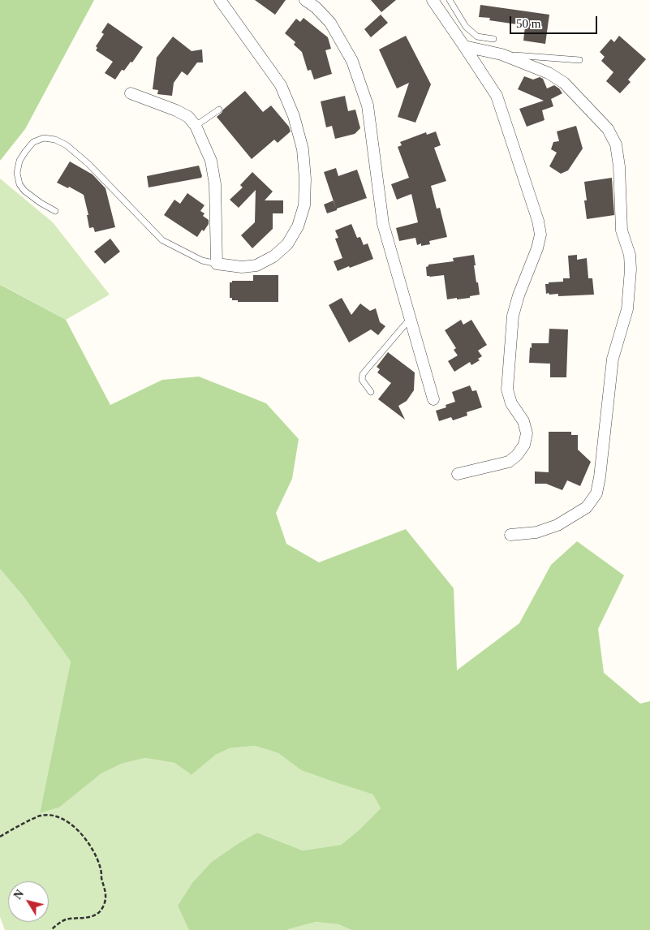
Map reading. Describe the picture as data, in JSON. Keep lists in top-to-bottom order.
{
  "scale_bar": "50 m",
  "north": "top left"
}
